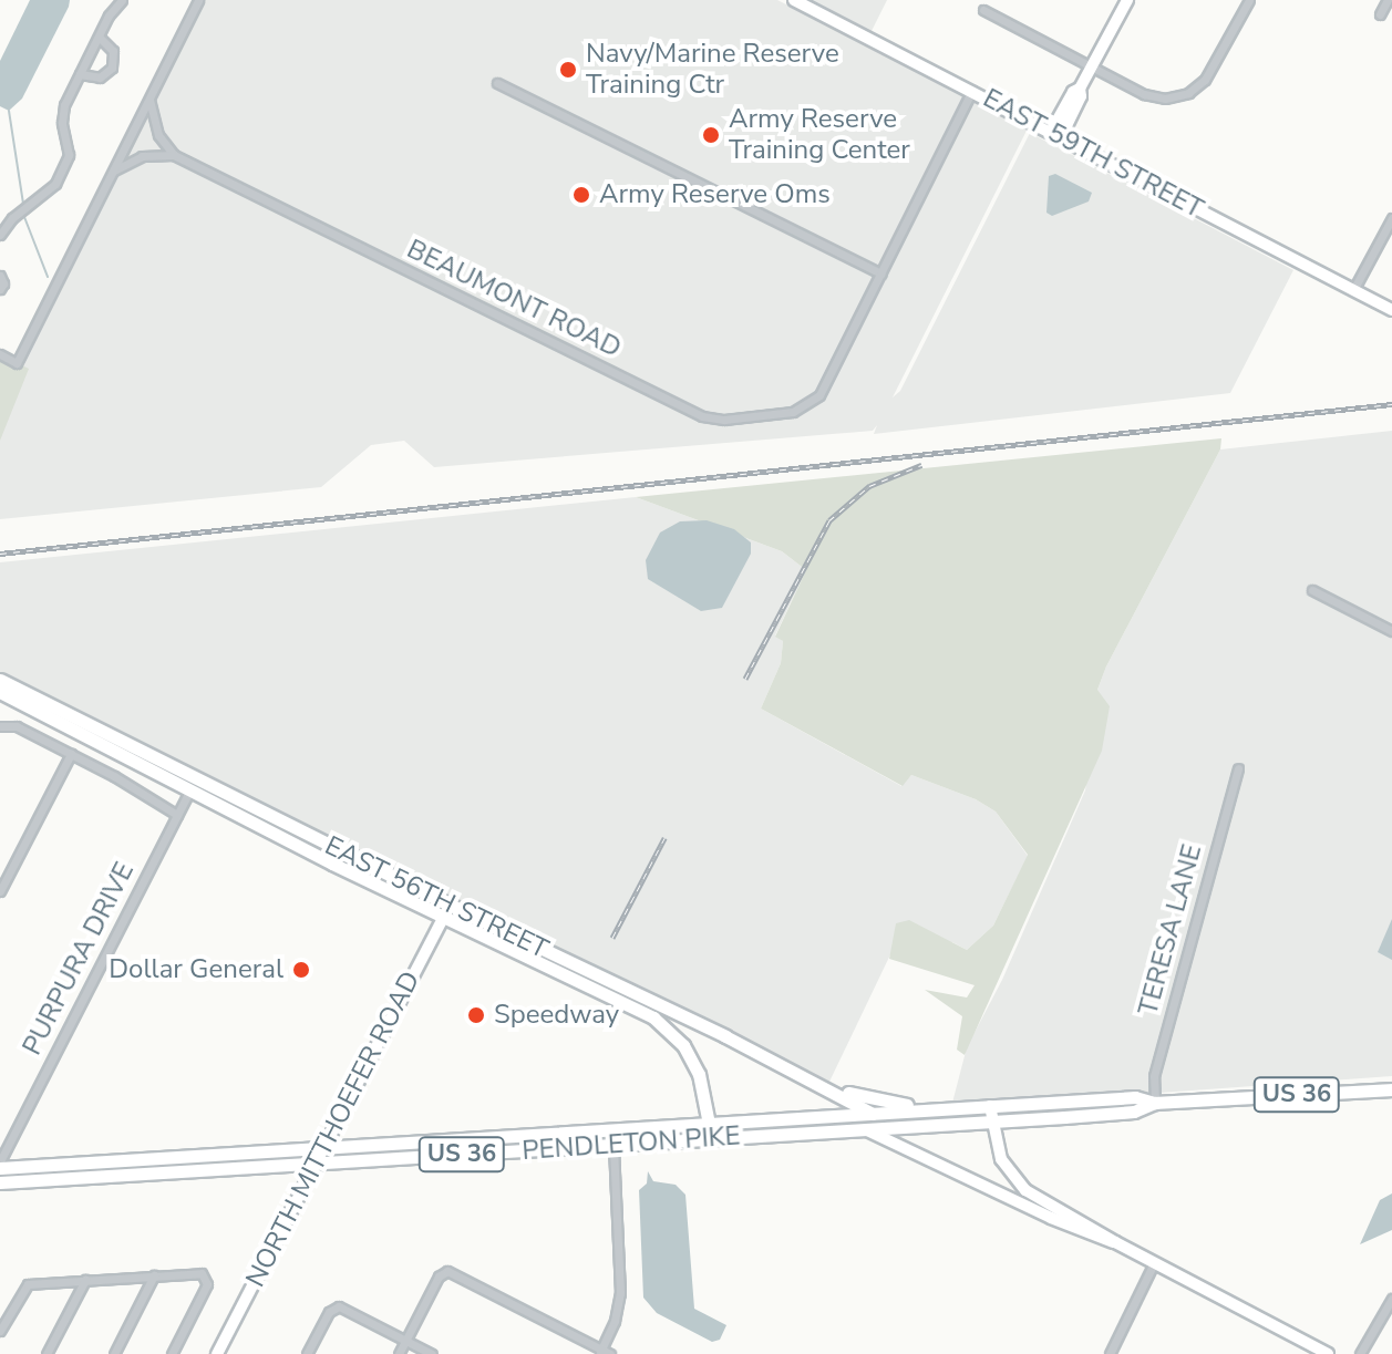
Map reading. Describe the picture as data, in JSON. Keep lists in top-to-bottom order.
{
  "streets": {
    "main road": ["EAST 56TH STREET", "US 36", "PENDLETON PIKE"],
    "street": [
      "EAST 59TH STREET",
      "BEAUMONT ROAD",
      "TERESA LANE",
      "PURPURA DRIVE",
      "NORTH MITTHOEFER ROAD"
    ]
  },
  "crossings": [
    ["EAST 59TH STREET", "BEAUMONT ROAD"],
    ["EAST 56TH STREET", "PURPURA DRIVE"],
    ["EAST 56TH STREET", "NORTH MITTHOEFER ROAD"],
    ["EAST 56TH STREET", "PENDLETON PIKE"],
    ["TERESA LANE", "PENDLETON PIKE"],
    ["PURPURA DRIVE", "PENDLETON PIKE"],
    ["NORTH MITTHOEFER ROAD", "PENDLETON PIKE"]
  ],
  "places": [
    "Navy/Marine Reserve Training Ctr",
    "Army Reserve Training Center",
    "Army Reserve Oms",
    "Dollar General",
    "Speedway"
  ]
}
